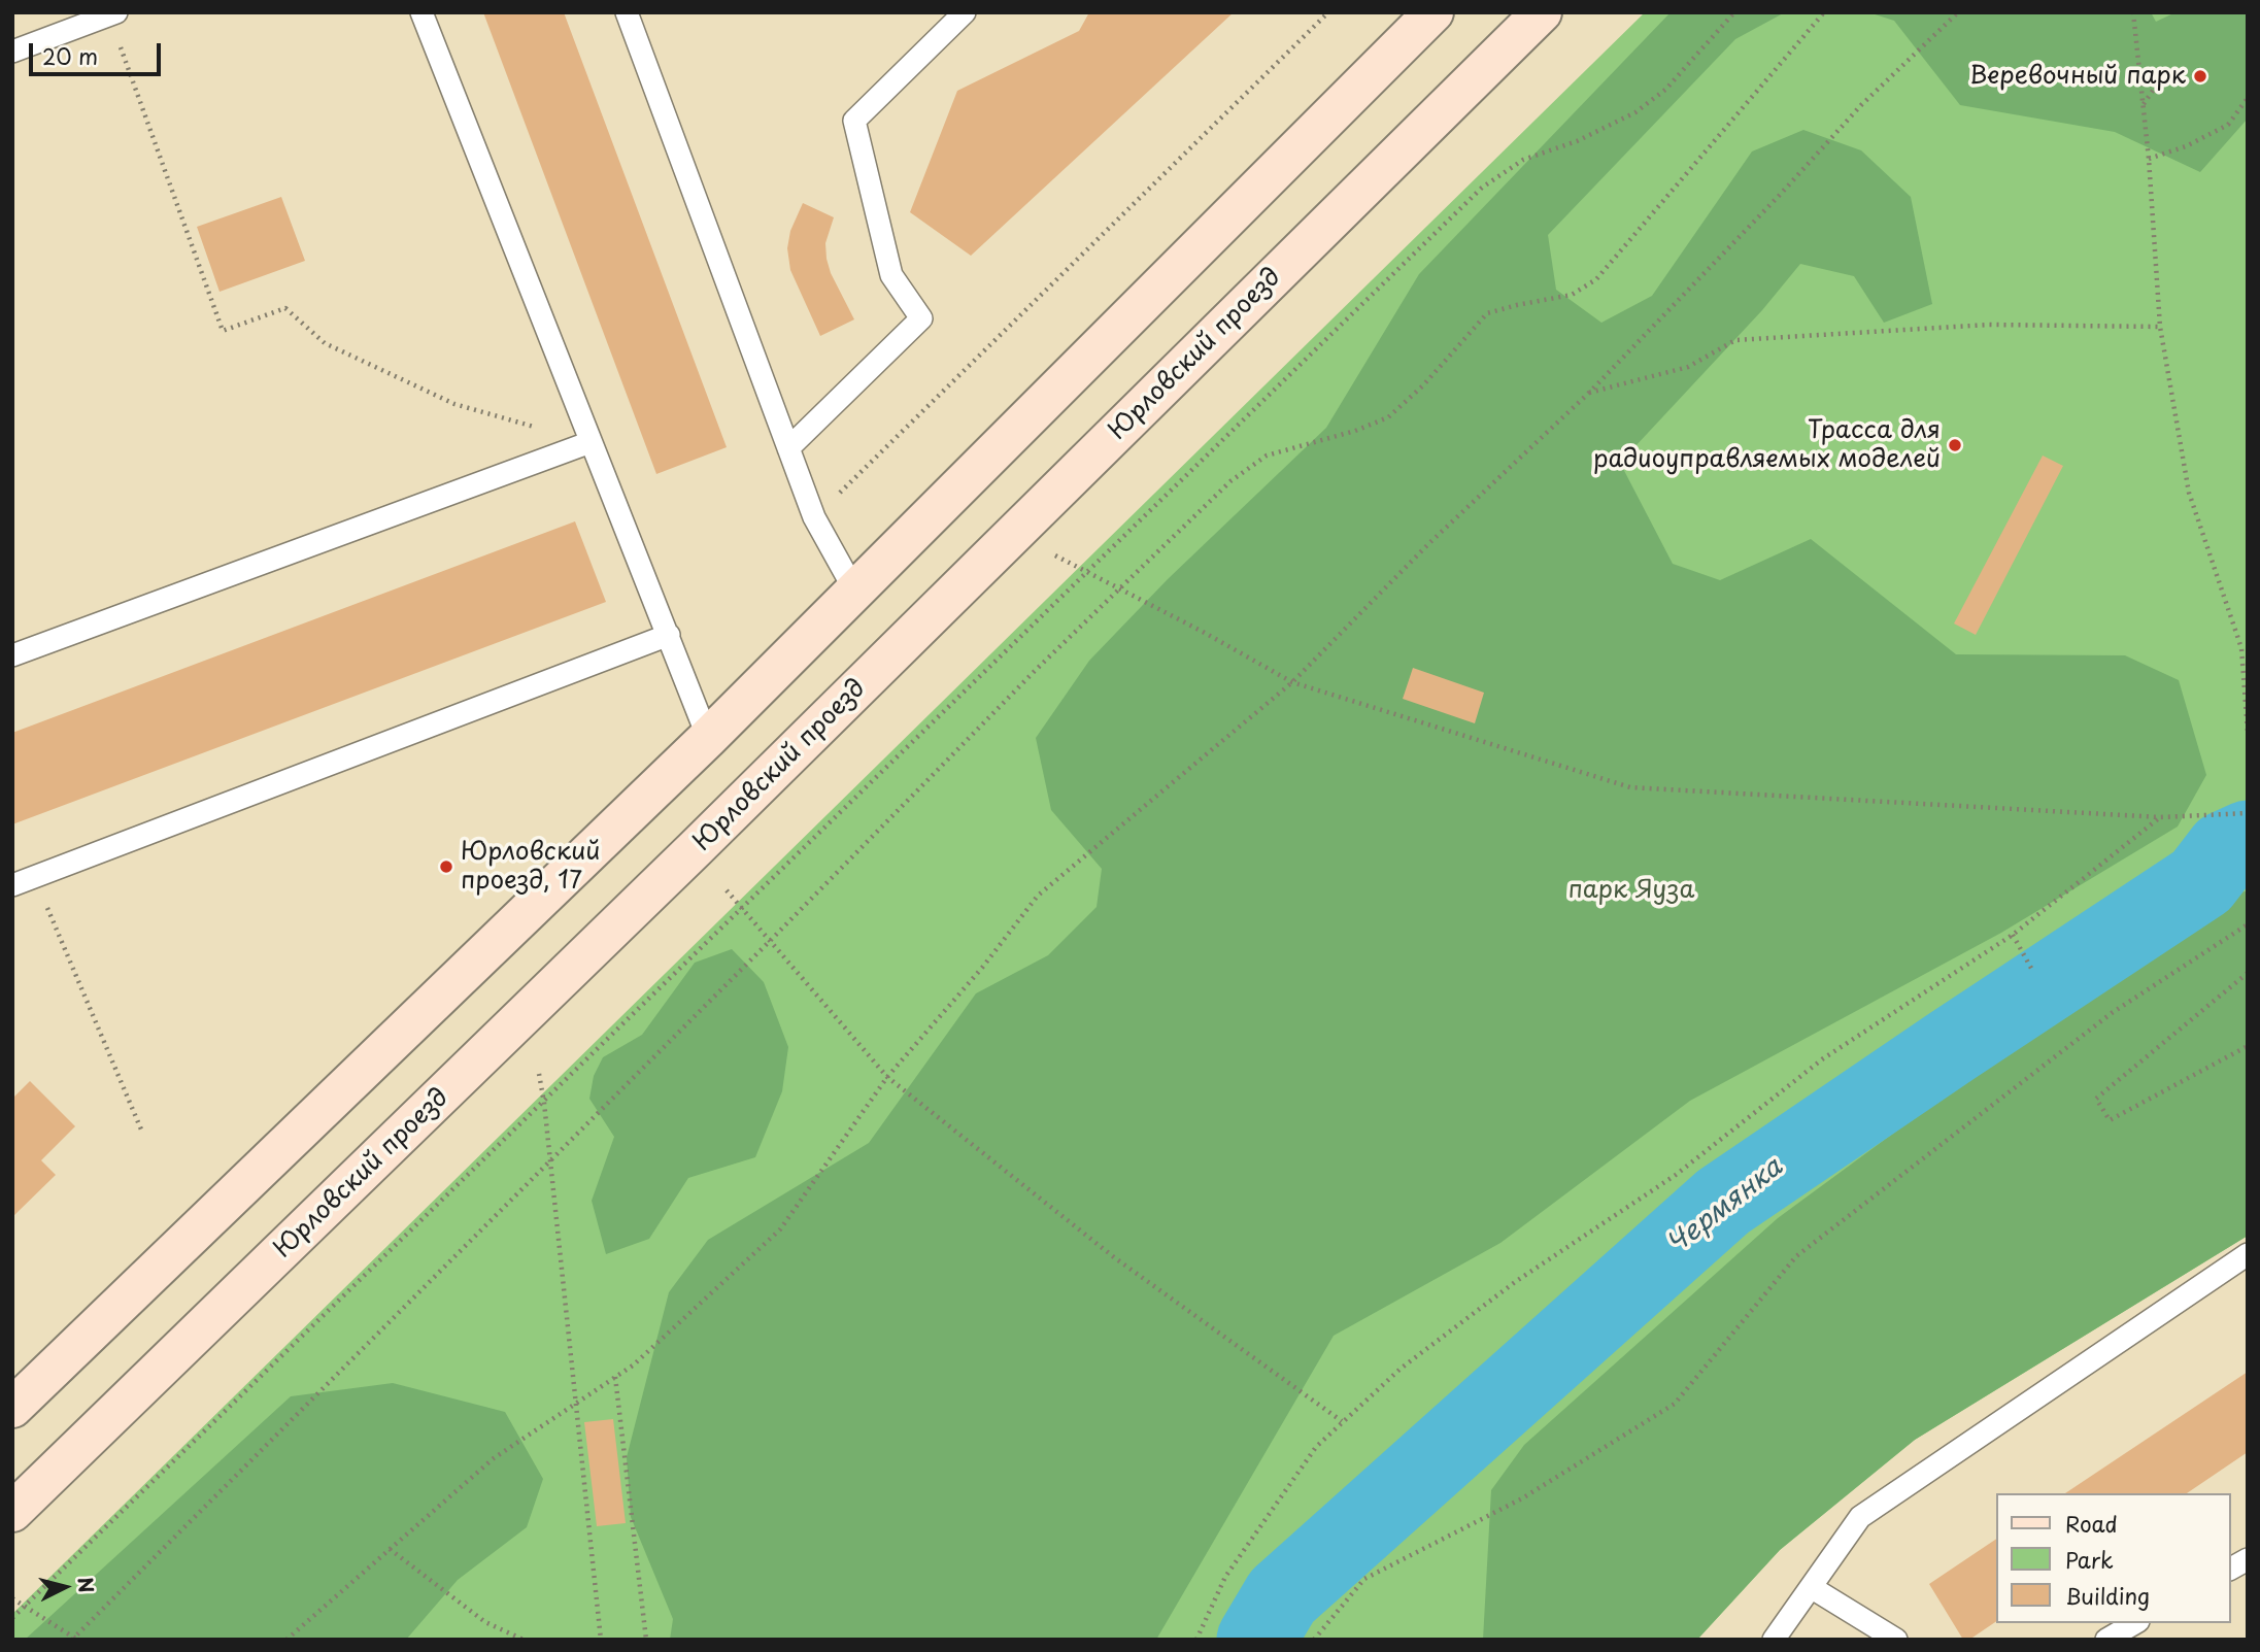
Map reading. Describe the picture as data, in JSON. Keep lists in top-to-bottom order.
{
  "streets": {
    "main road": ["Юрловский проезд"]
  },
  "water": ["Чермянка"],
  "parks": ["парк Яуза"],
  "places": ["Веревочный парк", "Трасса для радиоуправляемых моделей", "Юрловский проезд, 17"],
  "legend": ["Road", "Park", "Building"],
  "scale_bar": "20 m",
  "north": "right"
}
